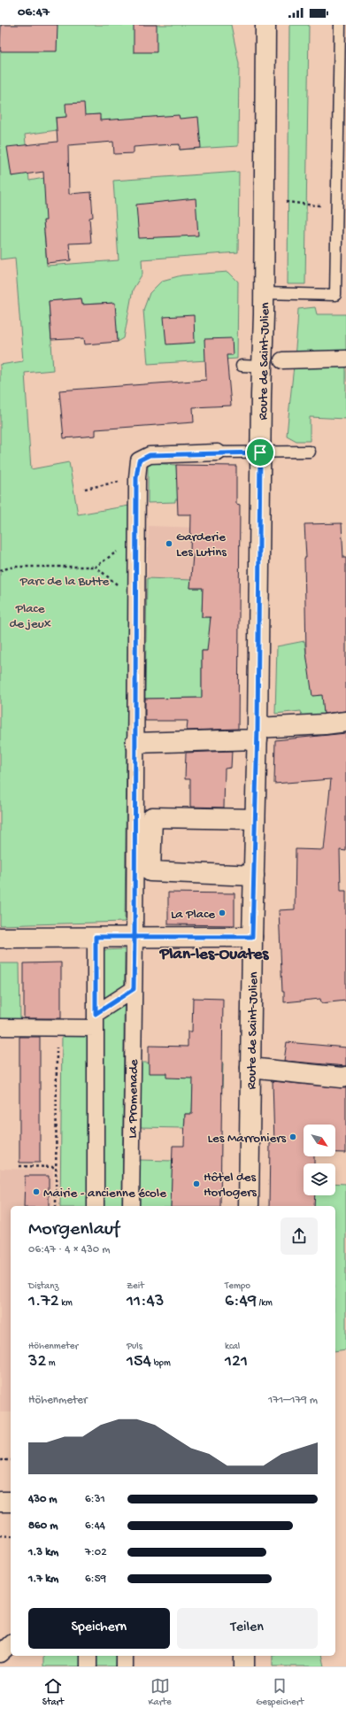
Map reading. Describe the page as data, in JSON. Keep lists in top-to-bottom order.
{
  "streets": {
    "main road": ["Route de Saint-Julien"],
    "street": ["La Promenade"]
  },
  "districts": ["Plan-les-Ouates"],
  "parks": ["Parc de la Butte", "Place de jeux"],
  "places": [
    "Garderie Les Lutins",
    "La Place",
    "Les Marroniers",
    "Hôtel des Horlogers",
    "Mairie - ancienne école"
  ],
  "north": "bottom right",
  "page": {
    "status": "06:47",
    "heading": ["Morgenlauf", "06:47 · 4 × 430 m"],
    "stats": [
      ["Distanz", "1.72 km"],
      ["Zeit", "11:43"],
      ["Tempo", "6:49 /km"],
      ["Höhenmeter", "32 m"],
      ["Puls", "154 bpm"],
      ["kcal", "121"]
    ],
    "chart": ["Höhenmeter", "171–179 m"],
    "list": [
      {
        "name": "430 m",
        "note": "6:31"
      },
      {
        "name": "860 m",
        "note": "6:44"
      },
      {
        "name": "1.3 km",
        "note": "7:02"
      },
      {
        "name": "1.7 km",
        "note": "6:59"
      }
    ],
    "buttons": ["Speichern", "Teilen"],
    "tabs": ["Start", "Karte", "Gespeichert"]
  }
}
